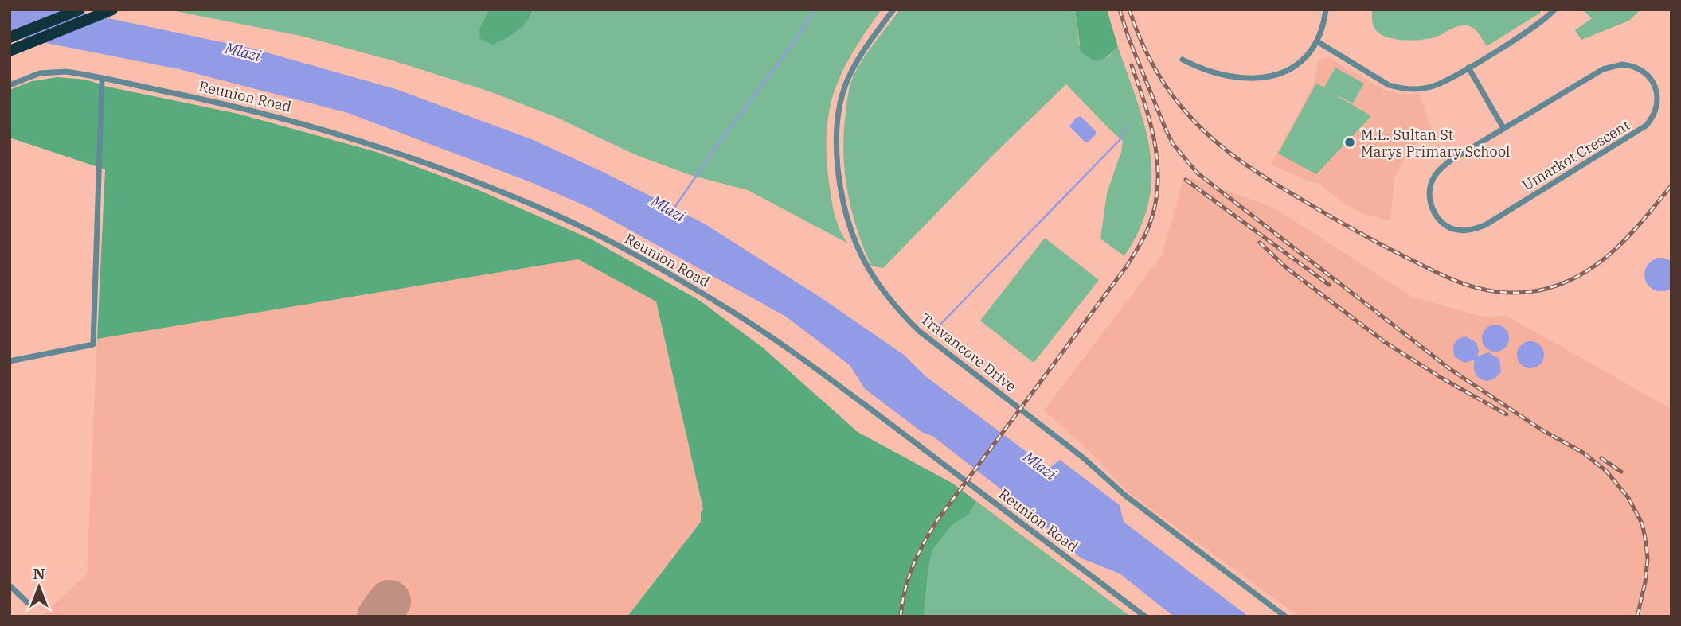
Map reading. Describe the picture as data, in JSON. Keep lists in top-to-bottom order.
{
  "streets": {
    "street": ["Reunion Road", "Umarkot Crescent", "Travancore Drive"]
  },
  "water": ["Mlazi"],
  "places": ["M.L. Sultan St Marys Primary School"],
  "north": "top"
}
